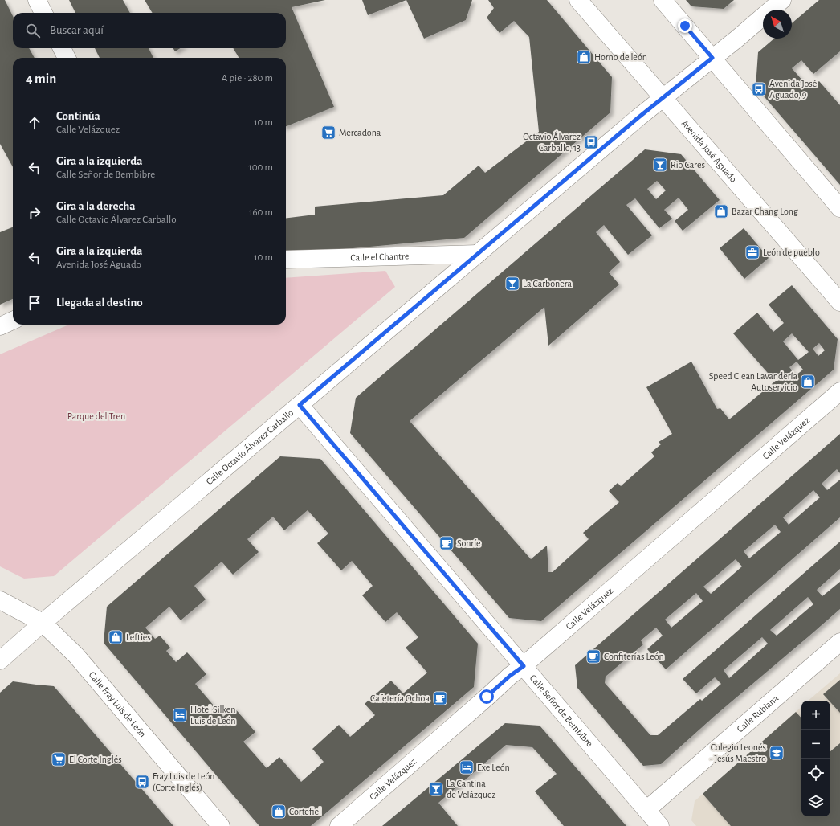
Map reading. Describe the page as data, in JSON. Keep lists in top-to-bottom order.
{
  "streets": {
    "street": [
      "Avenida José Aguado",
      "Calle el Chantre",
      "Calle Velázquez",
      "Calle Octavio Álvarez Carballo",
      "Calle Fray Luis de León",
      "Calle Señor de Bembibre",
      "Calle Rubiana"
    ]
  },
  "crossings": [
    ["Avenida José Aguado", "Calle Octavio Álvarez Carballo"],
    ["Calle el Chantre", "Calle Octavio Álvarez Carballo"],
    ["Calle Velázquez", "Calle Señor de Bembibre"],
    ["Calle Octavio Álvarez Carballo", "Calle Fray Luis de León"],
    ["Calle Octavio Álvarez Carballo", "Calle Señor de Bembibre"],
    ["Calle Señor de Bembibre", "Calle Rubiana"]
  ],
  "parks": ["Parque del Tren"],
  "places": {
    "shop": [
      "Horno de león",
      "Bazar Chang Long",
      "Speed Clean Lavandería Autoservicio",
      "Lefties",
      "Cortefiel"
    ],
    "bus stop": ["Avenida José Aguado, 9", "Octavio Álvarez Carballo, 13", "Fray Luis de León (Corte Inglés)"],
    "supermarket": ["Mercadona", "El Corte Inglés"],
    "bar": ["Rio Cares", "La Carbonera", "La Cantina de Velázquez"],
    "office": ["León de pueblo"],
    "cafe": ["Sonríe", "Confiterías León", "Cafetería Ochoa"],
    "hotel": ["Hotel Silken Luis de León", "Exe León"],
    "school or university": ["Colegio Leonés - Jesús Maestro"]
  },
  "north": "top left",
  "page": {
    "search": "Buscar aquí",
    "heading": ["4 min", "A pie · 280 m"],
    "list": [
      ["Continúa", "Calle Velázquez", "10 m"],
      ["Gira a la izquierda", "Calle Señor de Bembibre", "100 m"],
      ["Gira a la derecha", "Calle Octavio Álvarez Carballo", "160 m"],
      ["Gira a la izquierda", "Avenida José Aguado", "10 m"],
      "Llegada al destino"
    ],
    "map_buttons": ["+", "−"]
  }
}
